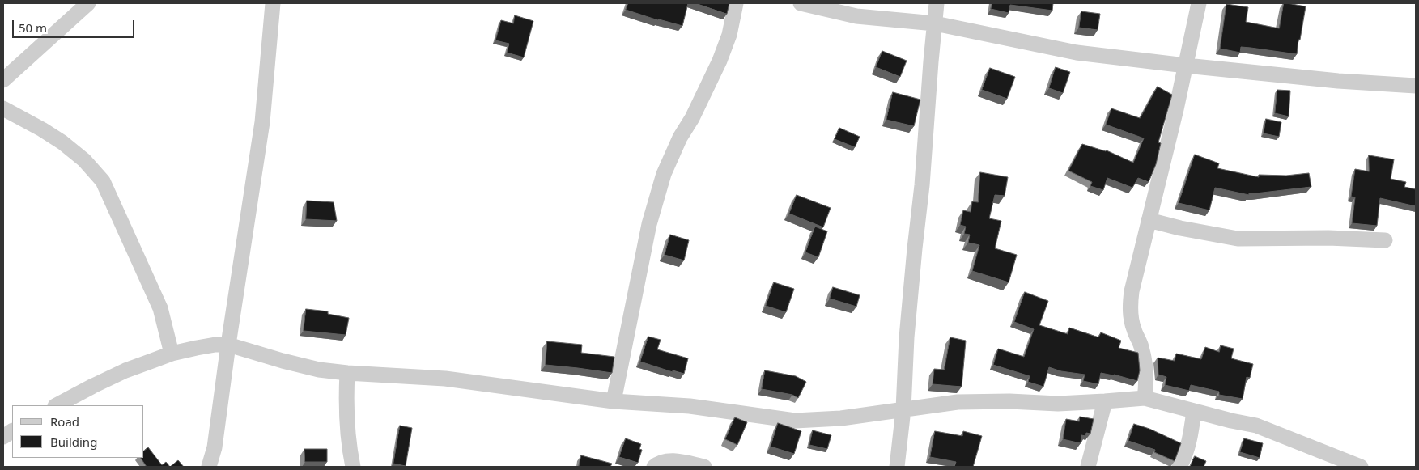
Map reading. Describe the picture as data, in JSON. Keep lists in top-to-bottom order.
{
  "legend": ["Road", "Building"],
  "scale_bar": "50 m"
}
